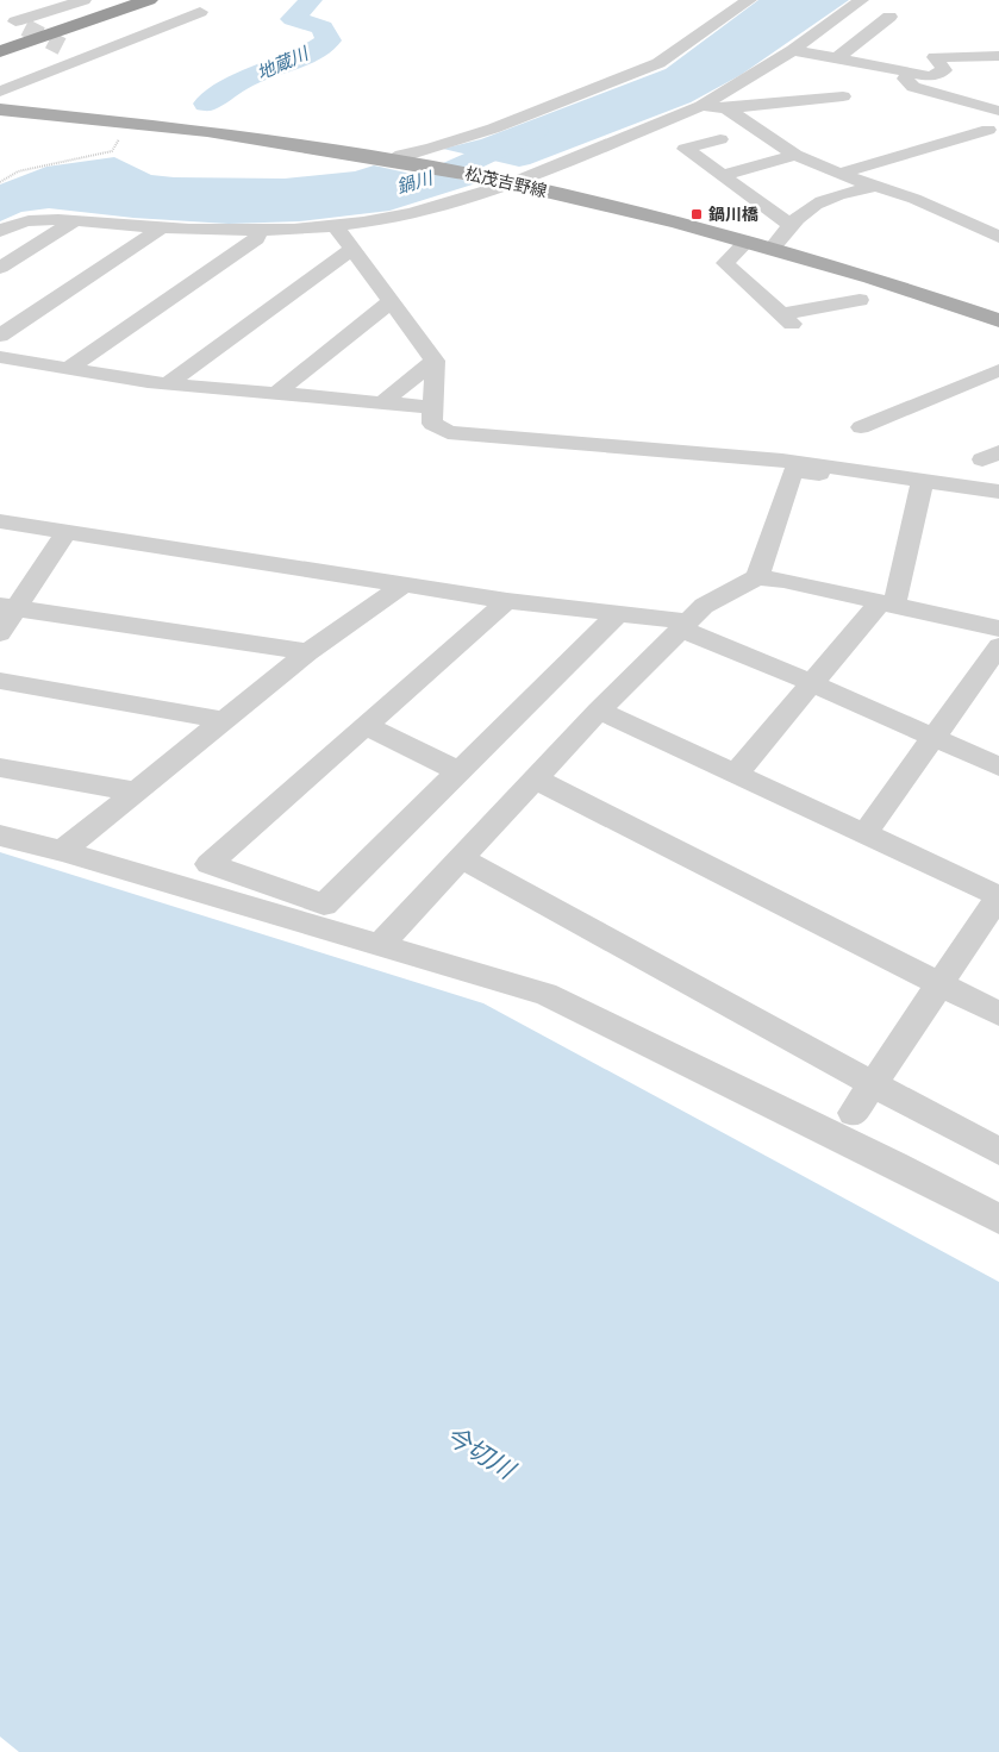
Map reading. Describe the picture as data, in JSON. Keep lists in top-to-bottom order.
{
  "streets": {
    "main road": ["松茂吉野線"]
  },
  "water": ["地蔵川", "鍋川", "今切川"],
  "places": {
    "transit": ["鍋川橋"]
  }
}
